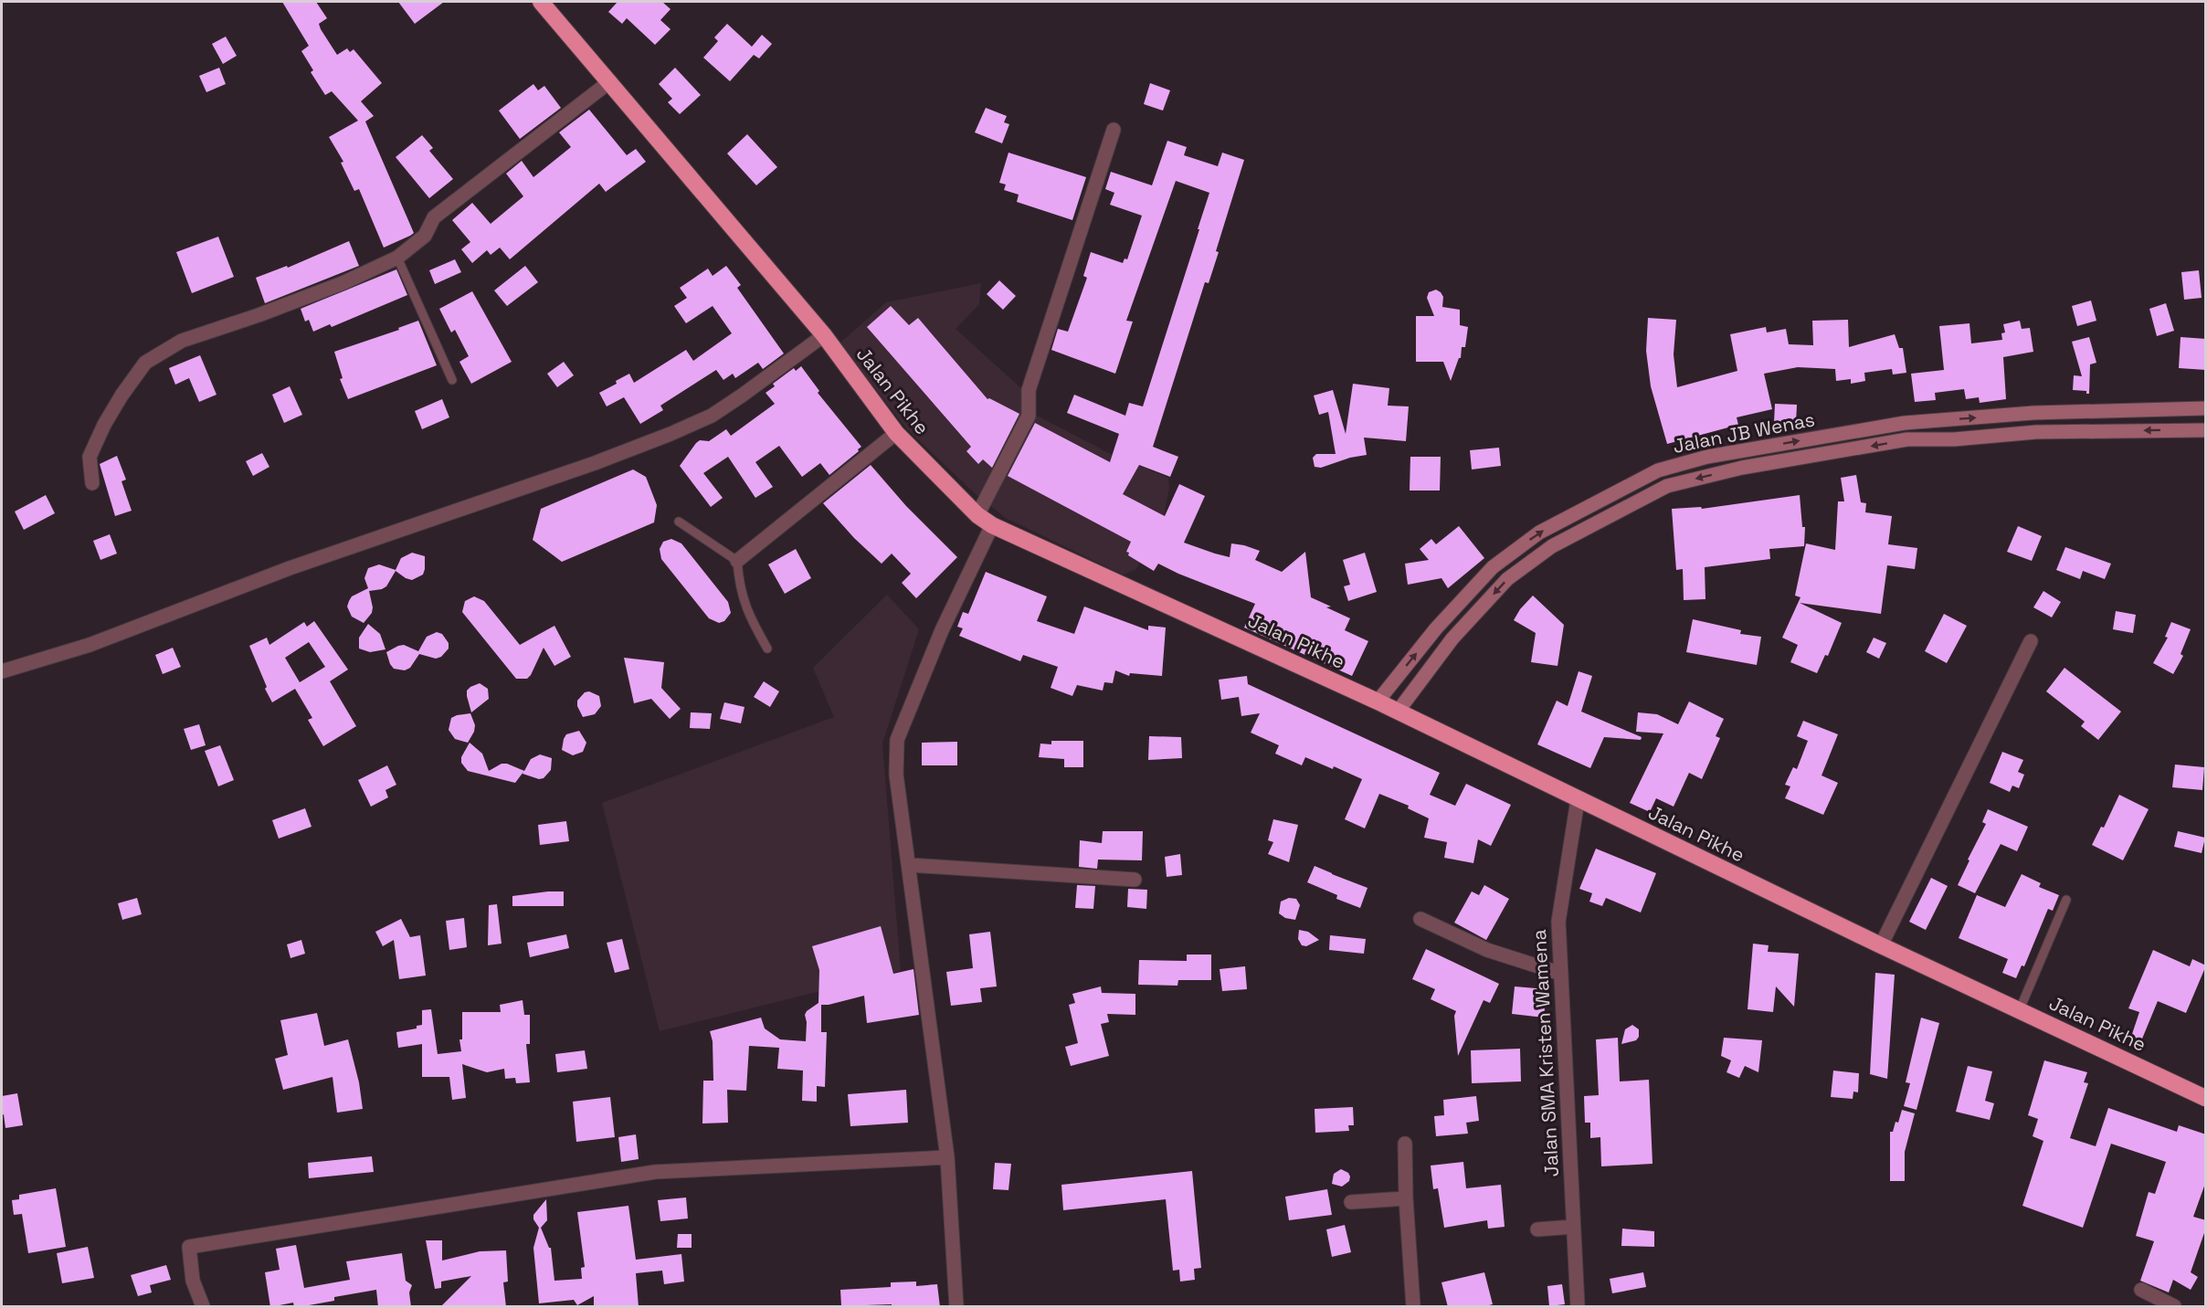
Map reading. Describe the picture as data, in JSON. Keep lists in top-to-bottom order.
{
  "streets": {
    "highway": ["Jalan Pikhe"],
    "main road": ["Jalan JB Wenas"],
    "street": ["Jalan SMA Kristen Wamena"]
  },
  "crossings": [
    ["Jalan Pikhe", "Jalan JB Wenas"],
    ["Jalan Pikhe", "Jalan SMA Kristen Wamena"]
  ]
}
